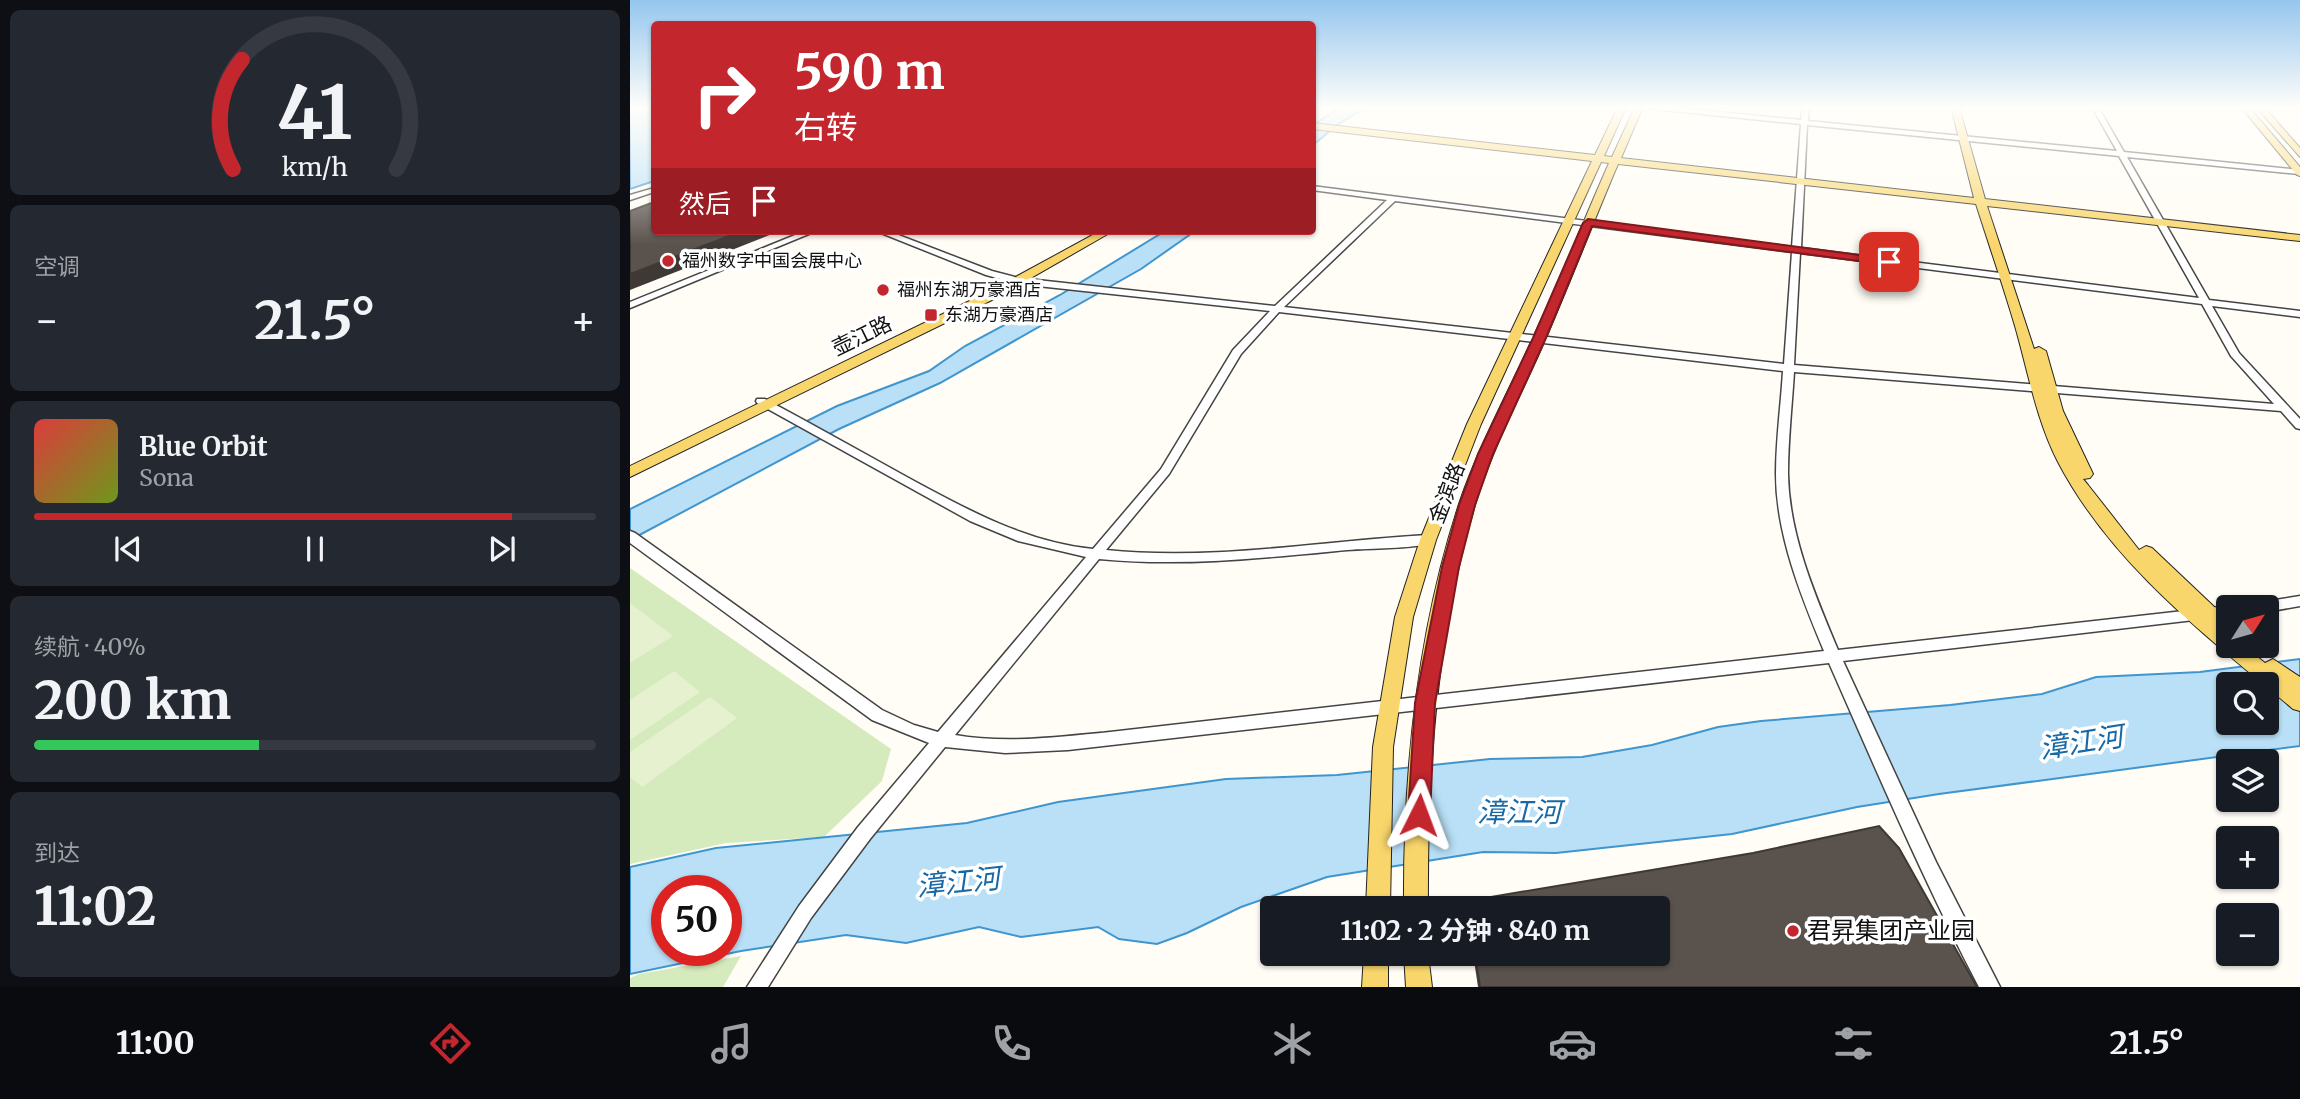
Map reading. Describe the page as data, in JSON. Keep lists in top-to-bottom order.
{
  "streets": {
    "main road": ["壶江路", "金滨路"]
  },
  "water": ["漳江河"],
  "places": {
    "other": ["福州数字中国会展中心", "福州东湖万豪酒店", "君昇集团产业园"],
    "transit": ["东湖万豪酒店"]
  },
  "north": "top right",
  "page": {
    "turn": ["590 m", "右转"],
    "then": "然后",
    "tile": [
      "空调",
      ["续航 · 40%", "200 km"],
      ["到达", "11:02"]
    ],
    "heat": ["−", "21.5°", "+"],
    "song": ["Blue Orbit", "Sona"],
    "map_buttons": ["+", "−"],
    "limit": "50",
    "trip": "11:02 · 2 分钟 · 840 m",
    "tabs": ["11:00", "21.5°"],
    "gauge": ["41", "km/h"]
  }
}
